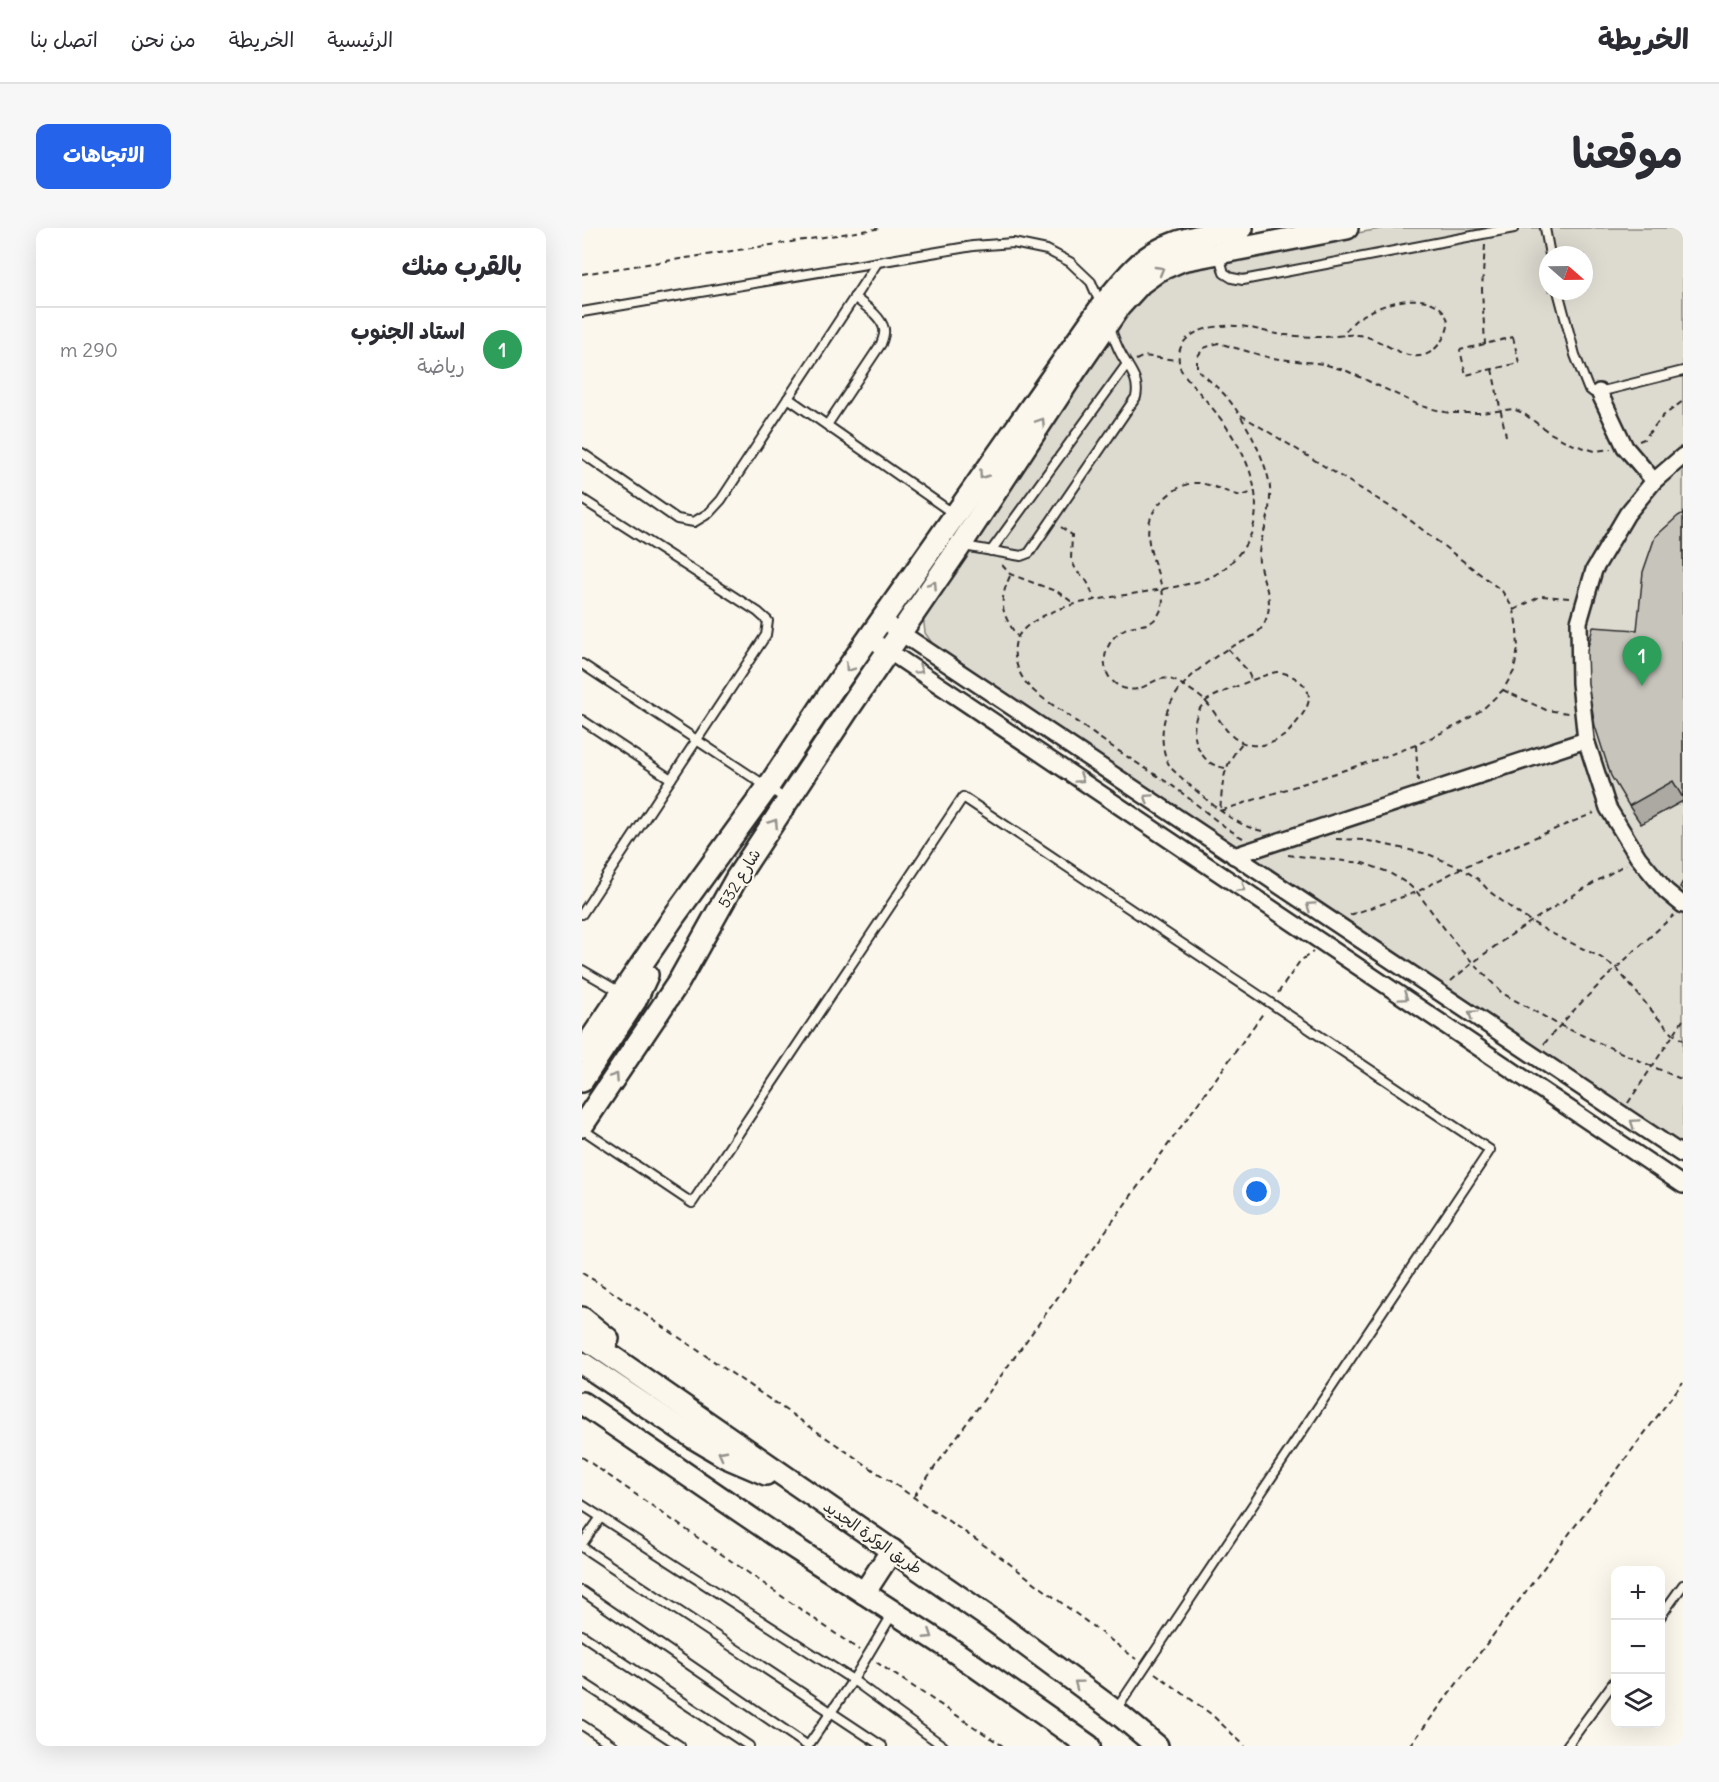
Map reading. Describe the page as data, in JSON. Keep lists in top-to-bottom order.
{
  "streets": {
    "street": ["شارع 532", "طريق الوكرة الجديد"]
  },
  "north": "right",
  "page": {
    "header": "الخريطة",
    "nav": [
      "الرئيسية",
      "الخريطة",
      "من نحن",
      "اتصل بنا"
    ],
    "title": "موقعنا",
    "buttons": "الاتجاهات",
    "heading": "بالقرب منك",
    "list": [
      {
        "mark": "1",
        "name": "استاد الجنوب",
        "note": "رياضة",
        "value": "290 m"
      }
    ],
    "pins": "1",
    "map_buttons": ["+", "−"]
  }
}
